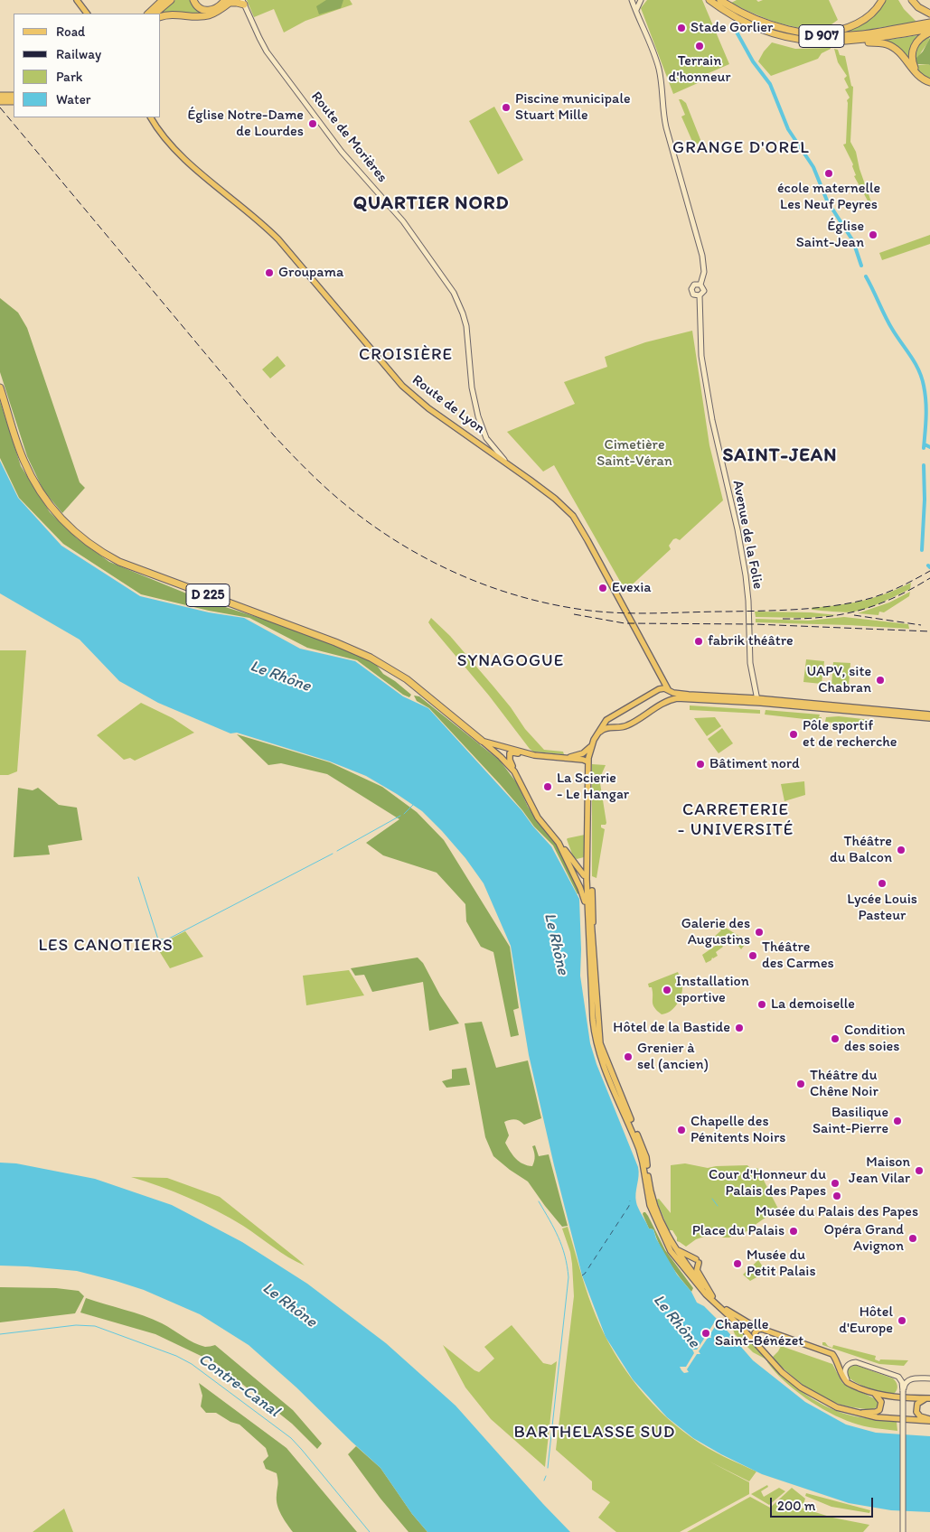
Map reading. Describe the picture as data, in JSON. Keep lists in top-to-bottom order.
{
  "streets": {
    "highway": ["D 907", "D 225"],
    "main road": ["Route de Morières", "Route de Lyon", "Avenue de la Folie"]
  },
  "crossings": [
    ["Route de Morières", "Route de Lyon"]
  ],
  "districts": [
    "GRANGE D'OREL",
    "QUARTIER NORD",
    "CROISIÈRE",
    "SAINT-JEAN",
    "SYNAGOGUE",
    "CARRETERIE - UNIVERSITÉ",
    "LES CANOTIERS",
    "BARTHELASSE SUD"
  ],
  "water": ["Le Rhône", "Contre-Canal"],
  "parks": ["Cimetière Saint-Véran"],
  "places": [
    "Stade Gorlier",
    "Terrain d'honneur",
    "Piscine municipale Stuart Mille",
    "Église Notre-Dame de Lourdes",
    "école maternelle Les Neuf Peyres",
    "Église Saint-Jean",
    "Groupama",
    "Evexia",
    "fabrik théâtre",
    "UAPV, site Chabran",
    "Pôle sportif et de recherche",
    "Bâtiment nord",
    "La Scierie - Le Hangar",
    "Théâtre du Balcon",
    "Lycée Louis Pasteur",
    "Galerie des Augustins",
    "Théâtre des Carmes",
    "Installation sportive",
    "La demoiselle",
    "Hôtel de la Bastide",
    "Condition des soies",
    "Grenier à sel (ancien)",
    "Théâtre du Chêne Noir",
    "Basilique Saint-Pierre",
    "Chapelle des Pénitents Noirs",
    "Maison Jean Vilar",
    "Cour d'Honneur du Palais des Papes",
    "Musée du Palais des Papes",
    "Place du Palais",
    "Opéra Grand Avignon",
    "Musée du Petit Palais",
    "Hôtel d'Europe",
    "Chapelle Saint-Bénézet"
  ],
  "legend": [
    "Road",
    "Railway",
    "Park",
    "Water"
  ],
  "scale_bar": "200 m"
}
